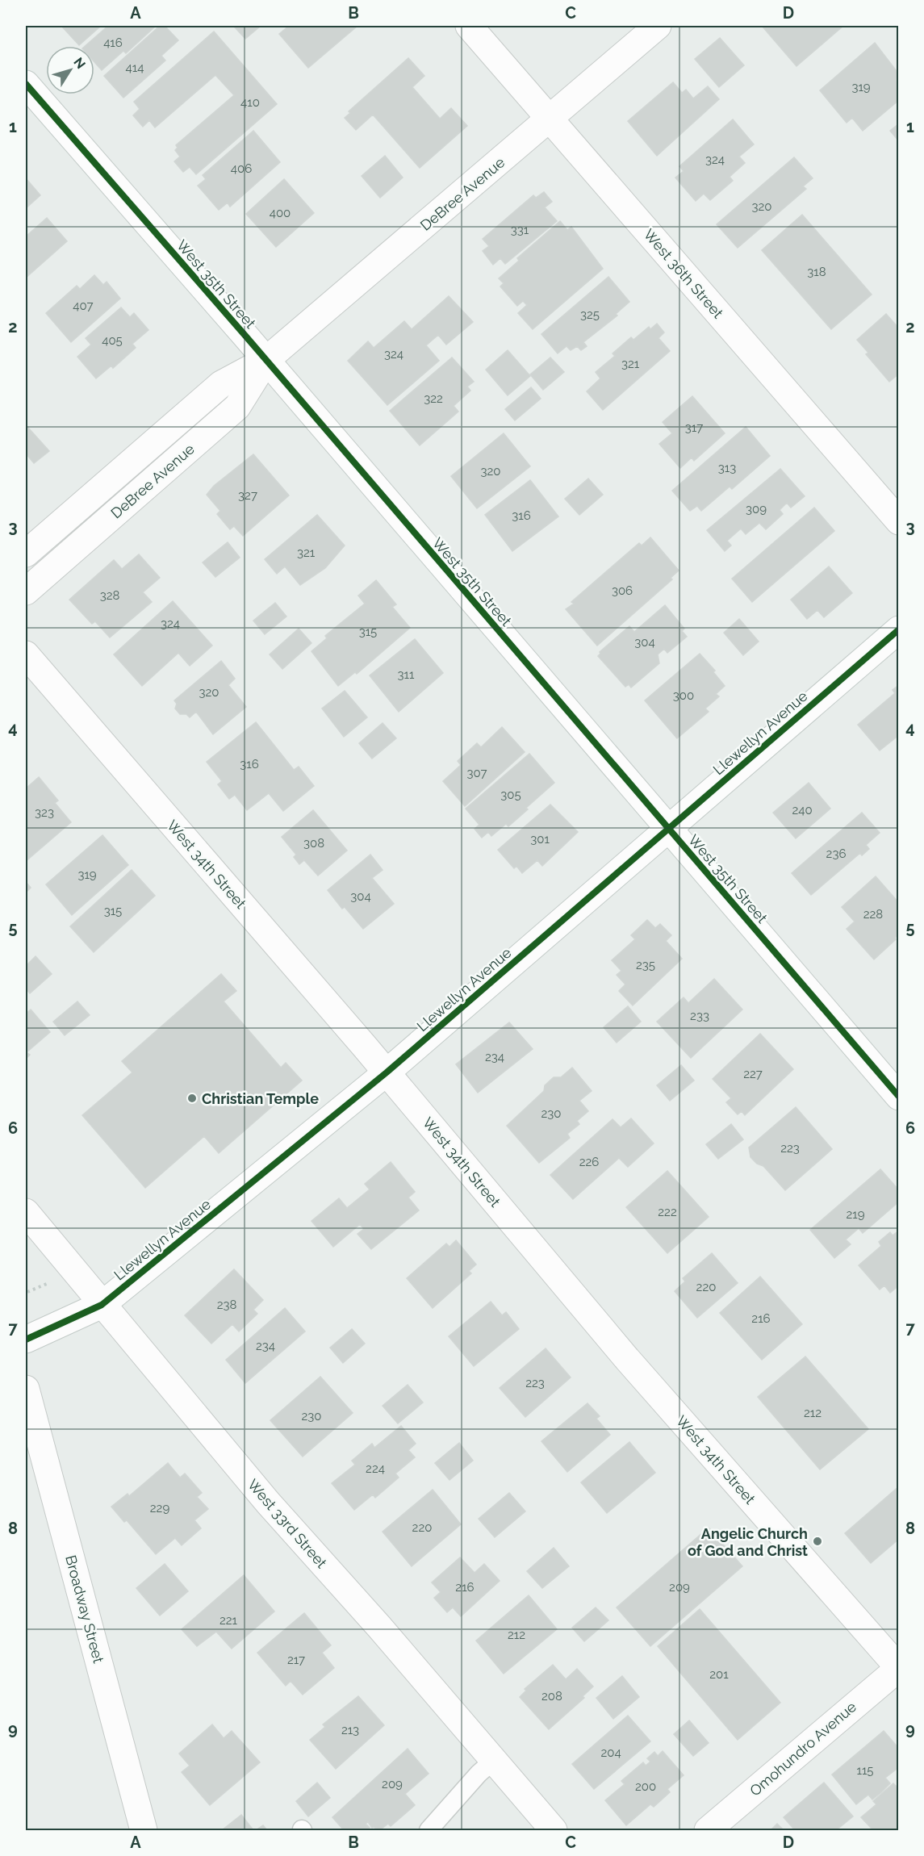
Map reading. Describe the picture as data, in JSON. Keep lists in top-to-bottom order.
{
  "streets": {
    "street": [
      "DeBree Avenue",
      "West 36th Street",
      "West 35th Street",
      "Llewellyn Avenue",
      "West 34th Street",
      "West 33rd Street",
      "Broadway Street",
      "Omohundro Avenue"
    ]
  },
  "crossings": [
    ["DeBree Avenue", "West 36th Street"],
    ["DeBree Avenue", "West 35th Street"],
    ["West 35th Street", "Llewellyn Avenue"],
    ["Llewellyn Avenue", "West 34th Street"],
    ["Llewellyn Avenue", "West 33rd Street"],
    ["West 34th Street", "Omohundro Avenue"]
  ],
  "places": ["Christian Temple", "Angelic Church of God and Christ"],
  "house_numbers": [
    "416",
    "414",
    "319",
    "410",
    "324",
    "406",
    "320",
    "400",
    "331",
    "318",
    "407",
    "325",
    "405",
    "324",
    "321",
    "322",
    "317",
    "313",
    "320",
    "327",
    "309",
    "316",
    "321",
    "306",
    "328",
    "324",
    "315",
    "304",
    "311",
    "320",
    "300",
    "316",
    "307",
    "305",
    "240",
    "323",
    "301",
    "308",
    "236",
    "319",
    "304",
    "315",
    "228",
    "235",
    "233",
    "234",
    "227",
    "230",
    "223",
    "226",
    "222",
    "219",
    "220",
    "238",
    "216",
    "234",
    "223",
    "212",
    "230",
    "224",
    "229",
    "220",
    "216",
    "209",
    "221",
    "212",
    "217",
    "201",
    "208",
    "213",
    "204",
    "115",
    "209",
    "200"
  ],
  "north": "top right",
  "grid": {
    "columns": [
      "A",
      "B",
      "C",
      "D"
    ],
    "rows": [
      "1",
      "2",
      "3",
      "4",
      "5",
      "6",
      "7",
      "8",
      "9"
    ]
  }
}
